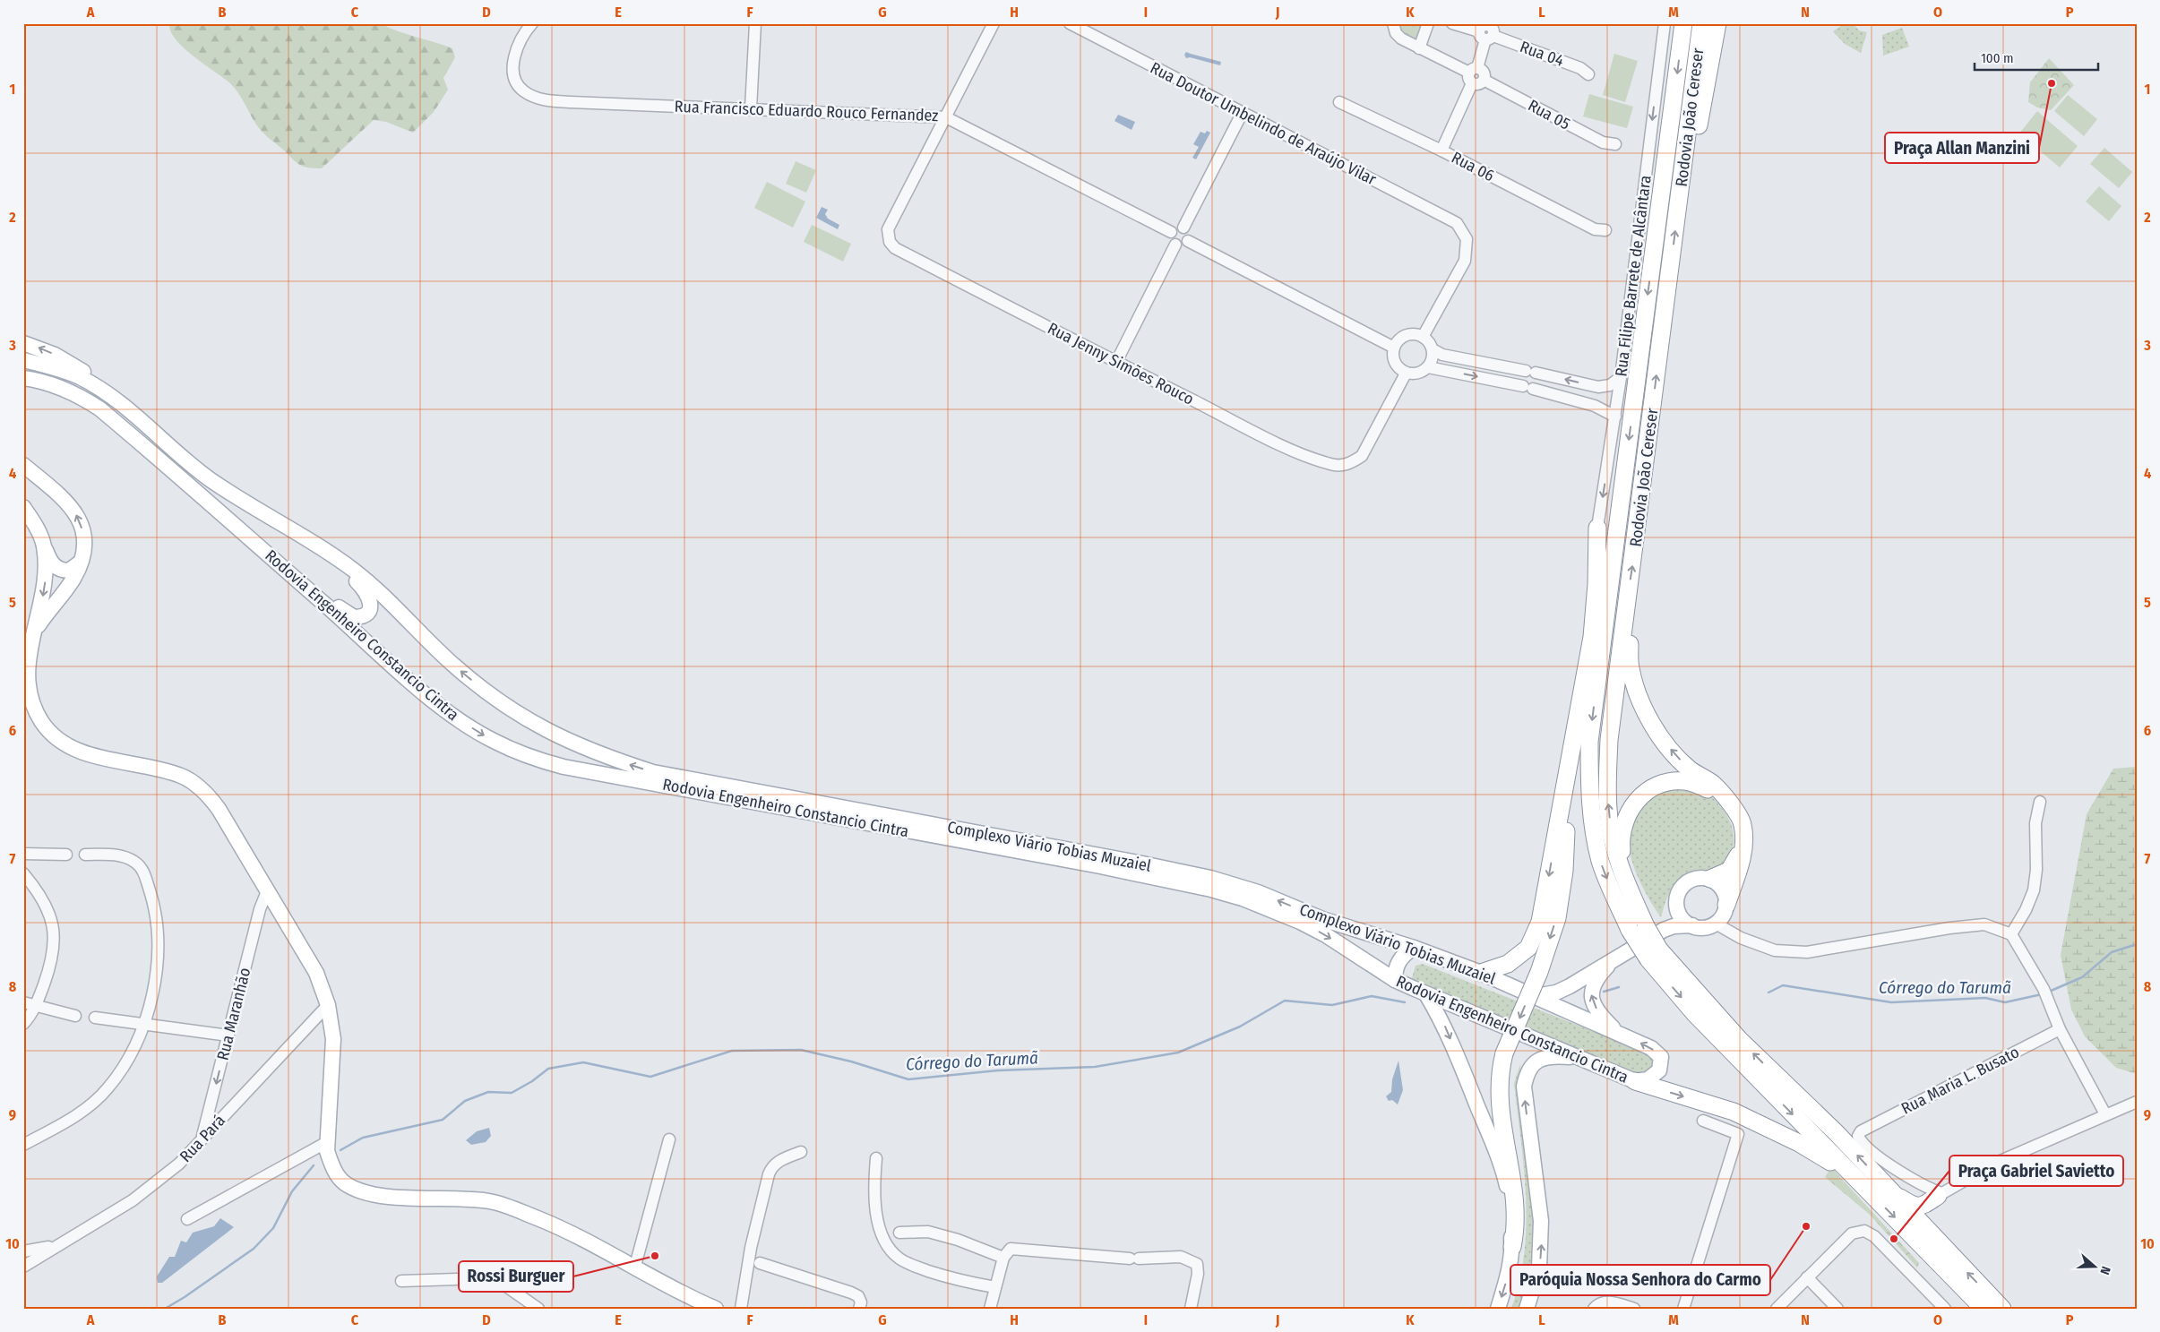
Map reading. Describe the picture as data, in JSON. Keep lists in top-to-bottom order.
{
  "streets": {
    "highway": ["Rodovia João Cereser"],
    "main road": ["Rodovia Engenheiro Constancio Cintra", "Complexo Viário Tobias Muzaiel"],
    "street": [
      "Rua 04",
      "Rua Francisco Eduardo Rouco Fernandez",
      "Rua 05",
      "Rua Doutor Umbelindo de Araújo Vilar",
      "Rua 06",
      "Rua Filipe Barrete de Alcântara",
      "Rua Jenny Simões Rouco",
      "Rua Maranhão",
      "Rua Maria L. Busato",
      "Rua Pará"
    ]
  },
  "crossings": [
    ["Rua Francisco Eduardo Rouco Fernandez", "Rua Jenny Simões Rouco"],
    ["Rua Doutor Umbelindo de Araújo Vilar", "Rua Jenny Simões Rouco"],
    ["Rodovia Engenheiro Constancio Cintra", "Complexo Viário Tobias Muzaiel"],
    ["Rua Maranhão", "Rua Pará"]
  ],
  "one_way": ["Rua Filipe Barrete de Alcântara", "Complexo Viário Tobias Muzaiel", "Rua Maranhão"],
  "water": ["Córrego do Tarumã"],
  "places": [
    "Praça Allan Manzini",
    "Paróquia Nossa Senhora do Carmo",
    "Praça Gabriel Savietto",
    "Rossi Burguer"
  ],
  "scale_bar": "100 m",
  "north": "right",
  "grid": {
    "columns": [
      "A",
      "B",
      "C",
      "D",
      "E",
      "F",
      "G",
      "H",
      "I",
      "J",
      "K",
      "L",
      "M",
      "N",
      "O",
      "P"
    ],
    "rows": [
      "1",
      "2",
      "3",
      "4",
      "5",
      "6",
      "7",
      "8",
      "9",
      "10"
    ]
  }
}
